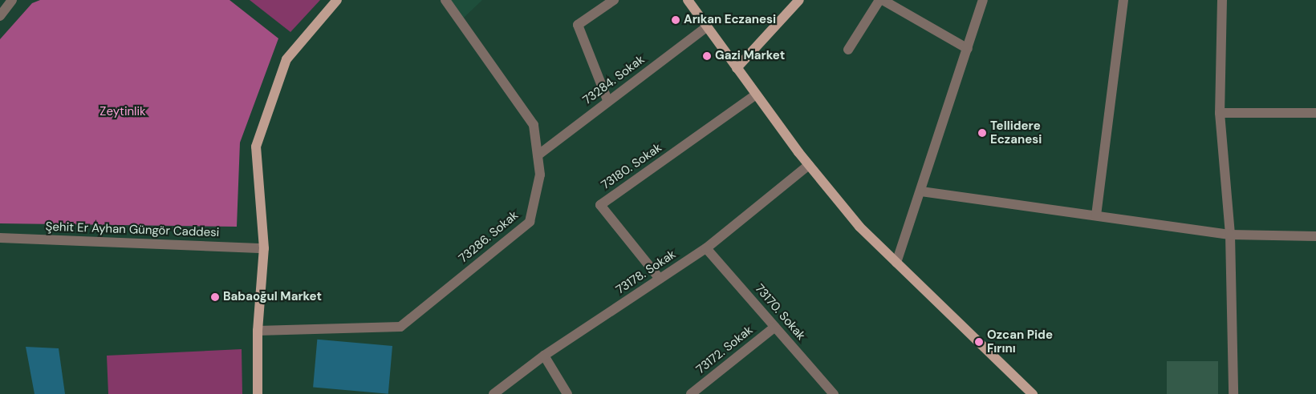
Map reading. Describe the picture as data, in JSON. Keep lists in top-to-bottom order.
{
  "streets": {
    "street": [
      "73284. Sokak",
      "73180. Sokak",
      "Şehit Er Ayhan Güngör Caddesi",
      "73286. Sokak",
      "73178. Sokak",
      "73170. Sokak",
      "73172. Sokak"
    ]
  },
  "crossings": [
    ["73284. Sokak", "73286. Sokak"],
    ["73180. Sokak", "73178. Sokak"],
    ["73178. Sokak", "73170. Sokak"],
    ["73170. Sokak", "73172. Sokak"]
  ],
  "parks": ["Zeytinlik"],
  "places": [
    "Arıkan Eczanesi",
    "Gazi Market",
    "Tellidere Eczanesi",
    "Babaoğul Market",
    "Ozcan Pide Fırını"
  ]
}
